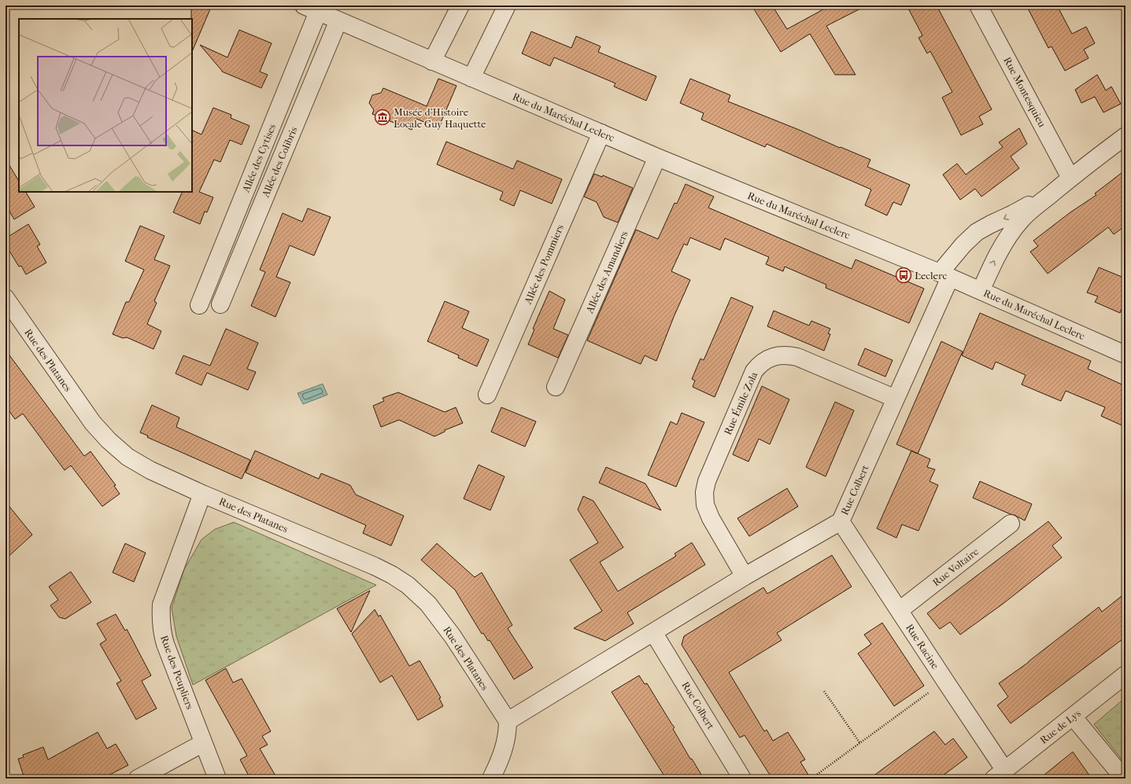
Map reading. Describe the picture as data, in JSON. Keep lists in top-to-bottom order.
{
  "streets": {
    "street": [
      "Rue Montesquieu",
      "Rue du Maréchal Leclerc",
      "Allée des Cytises",
      "Allée des Colibris",
      "Allée des Pommiers",
      "Allée des Amandiers",
      "Rue des Platanes",
      "Rue Émile Zola",
      "Rue Colbert",
      "Rue Voltaire",
      "Rue Racine",
      "Rue des Peupliers",
      "Rue de Lys"
    ]
  },
  "crossings": [
    ["Rue du Maréchal Leclerc", "Allée des Cytises"],
    ["Rue du Maréchal Leclerc", "Allée des Colibris"],
    ["Rue du Maréchal Leclerc", "Allée des Pommiers"],
    ["Rue du Maréchal Leclerc", "Allée des Amandiers"],
    ["Rue du Maréchal Leclerc", "Rue Colbert"],
    ["Rue des Platanes", "Rue Colbert"],
    ["Rue des Platanes", "Rue des Peupliers"],
    ["Rue Émile Zola", "Rue Colbert"],
    ["Rue Colbert", "Rue Racine"],
    ["Rue Voltaire", "Rue Racine"],
    ["Rue Racine", "Rue de Lys"]
  ],
  "places": {
    "museum": ["Musée d'Histoire Locale Guy Haquette"],
    "bus stop": ["Leclerc"]
  }
}
